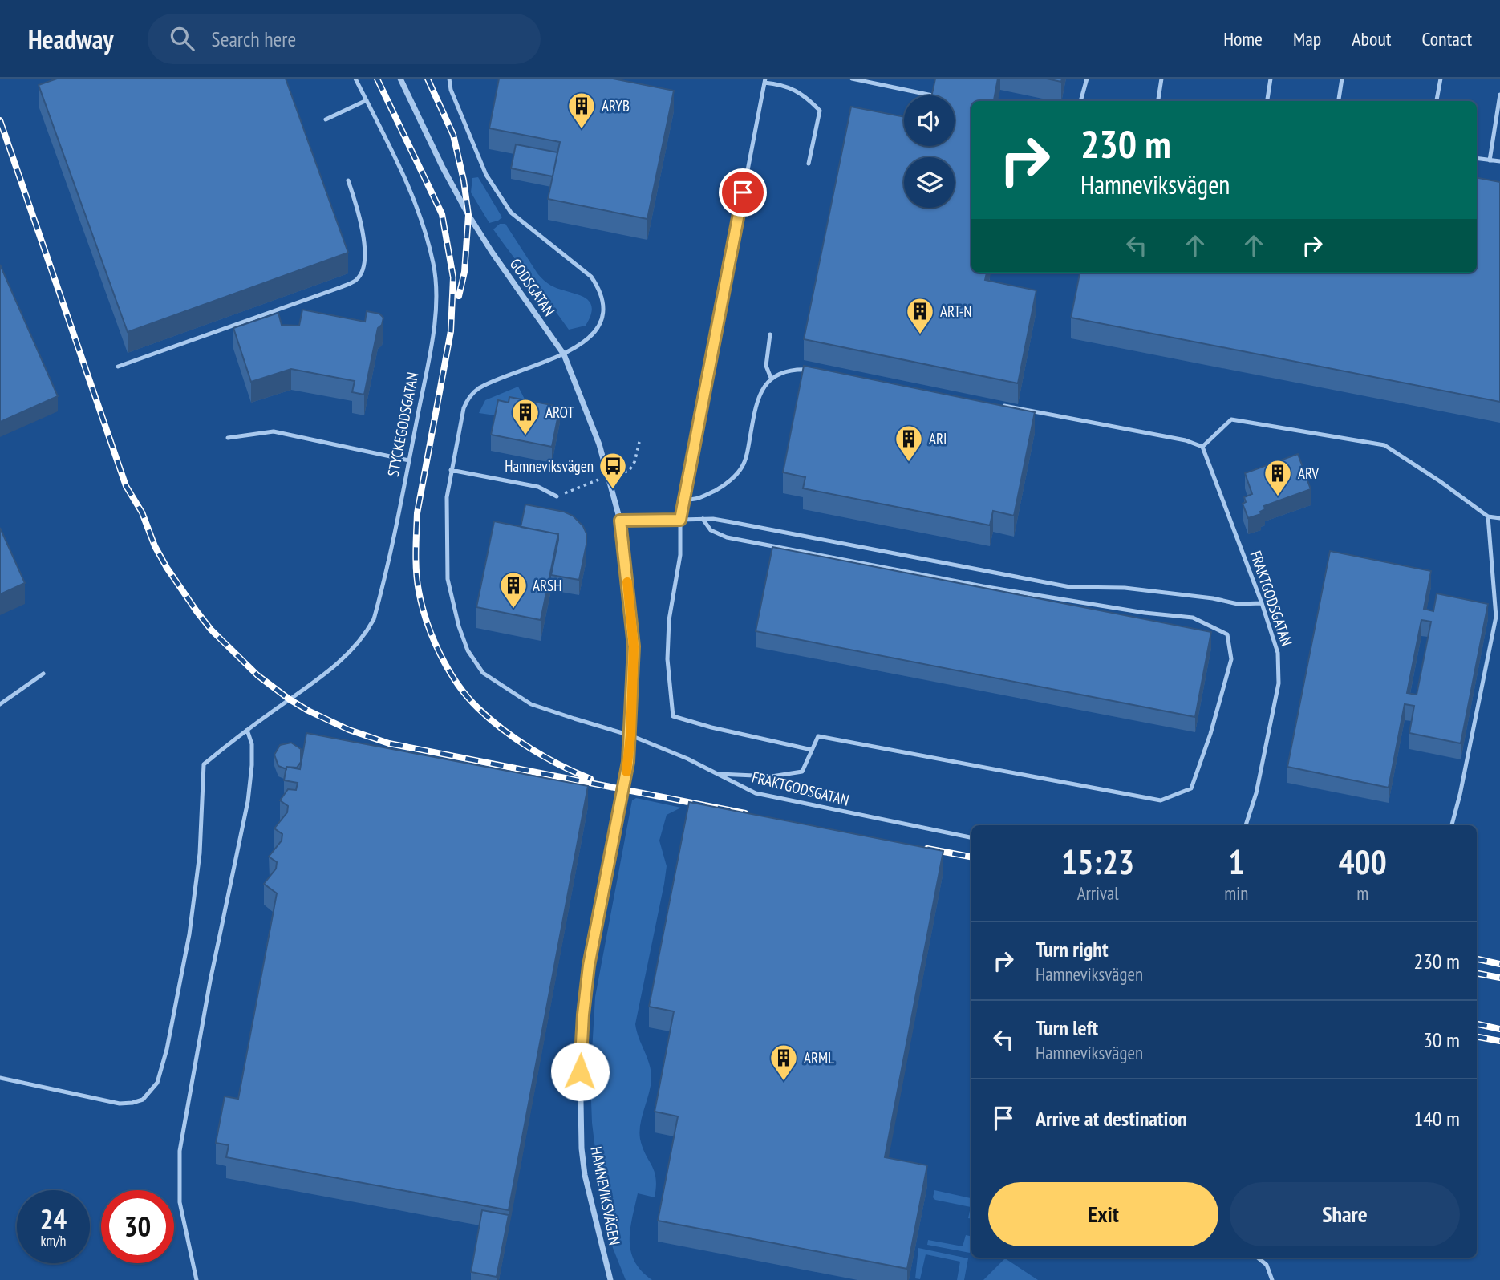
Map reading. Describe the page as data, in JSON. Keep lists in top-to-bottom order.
{
  "streets": {
    "street": ["GODSGATAN", "HAMNEVIKSVÄGEN"],
    "lane": ["STYCKEGODSGATAN", "FRAKTGODSGATAN"]
  },
  "crossings": [
    ["GODSGATAN", "FRAKTGODSGATAN"],
    ["GODSGATAN", "HAMNEVIKSVÄGEN"],
    ["FRAKTGODSGATAN", "HAMNEVIKSVÄGEN"]
  ],
  "places": {
    "building": [
      "ARYB",
      "ART-N",
      "AROT",
      "ARI",
      "ARV",
      "ARSH",
      "ARML"
    ],
    "bus stop": ["Hamneviksvägen"]
  },
  "page": {
    "header": "Headway",
    "search": "Search here",
    "nav": [
      "Home",
      "Map",
      "About",
      "Contact"
    ],
    "turn": ["230 m", "Hamneviksvägen"],
    "eta": [
      "15:23",
      "Arrival",
      "1",
      "min",
      "400",
      "m"
    ],
    "list": [
      {
        "name": "Turn right",
        "note": "Hamneviksvägen",
        "value": "230 m"
      },
      {
        "name": "Turn left",
        "note": "Hamneviksvägen",
        "value": "30 m"
      },
      {
        "name": "Arrive at destination",
        "value": "140 m"
      }
    ],
    "buttons": ["Exit", "Share"],
    "speed": "24 km/h",
    "limit": "30"
  }
}
